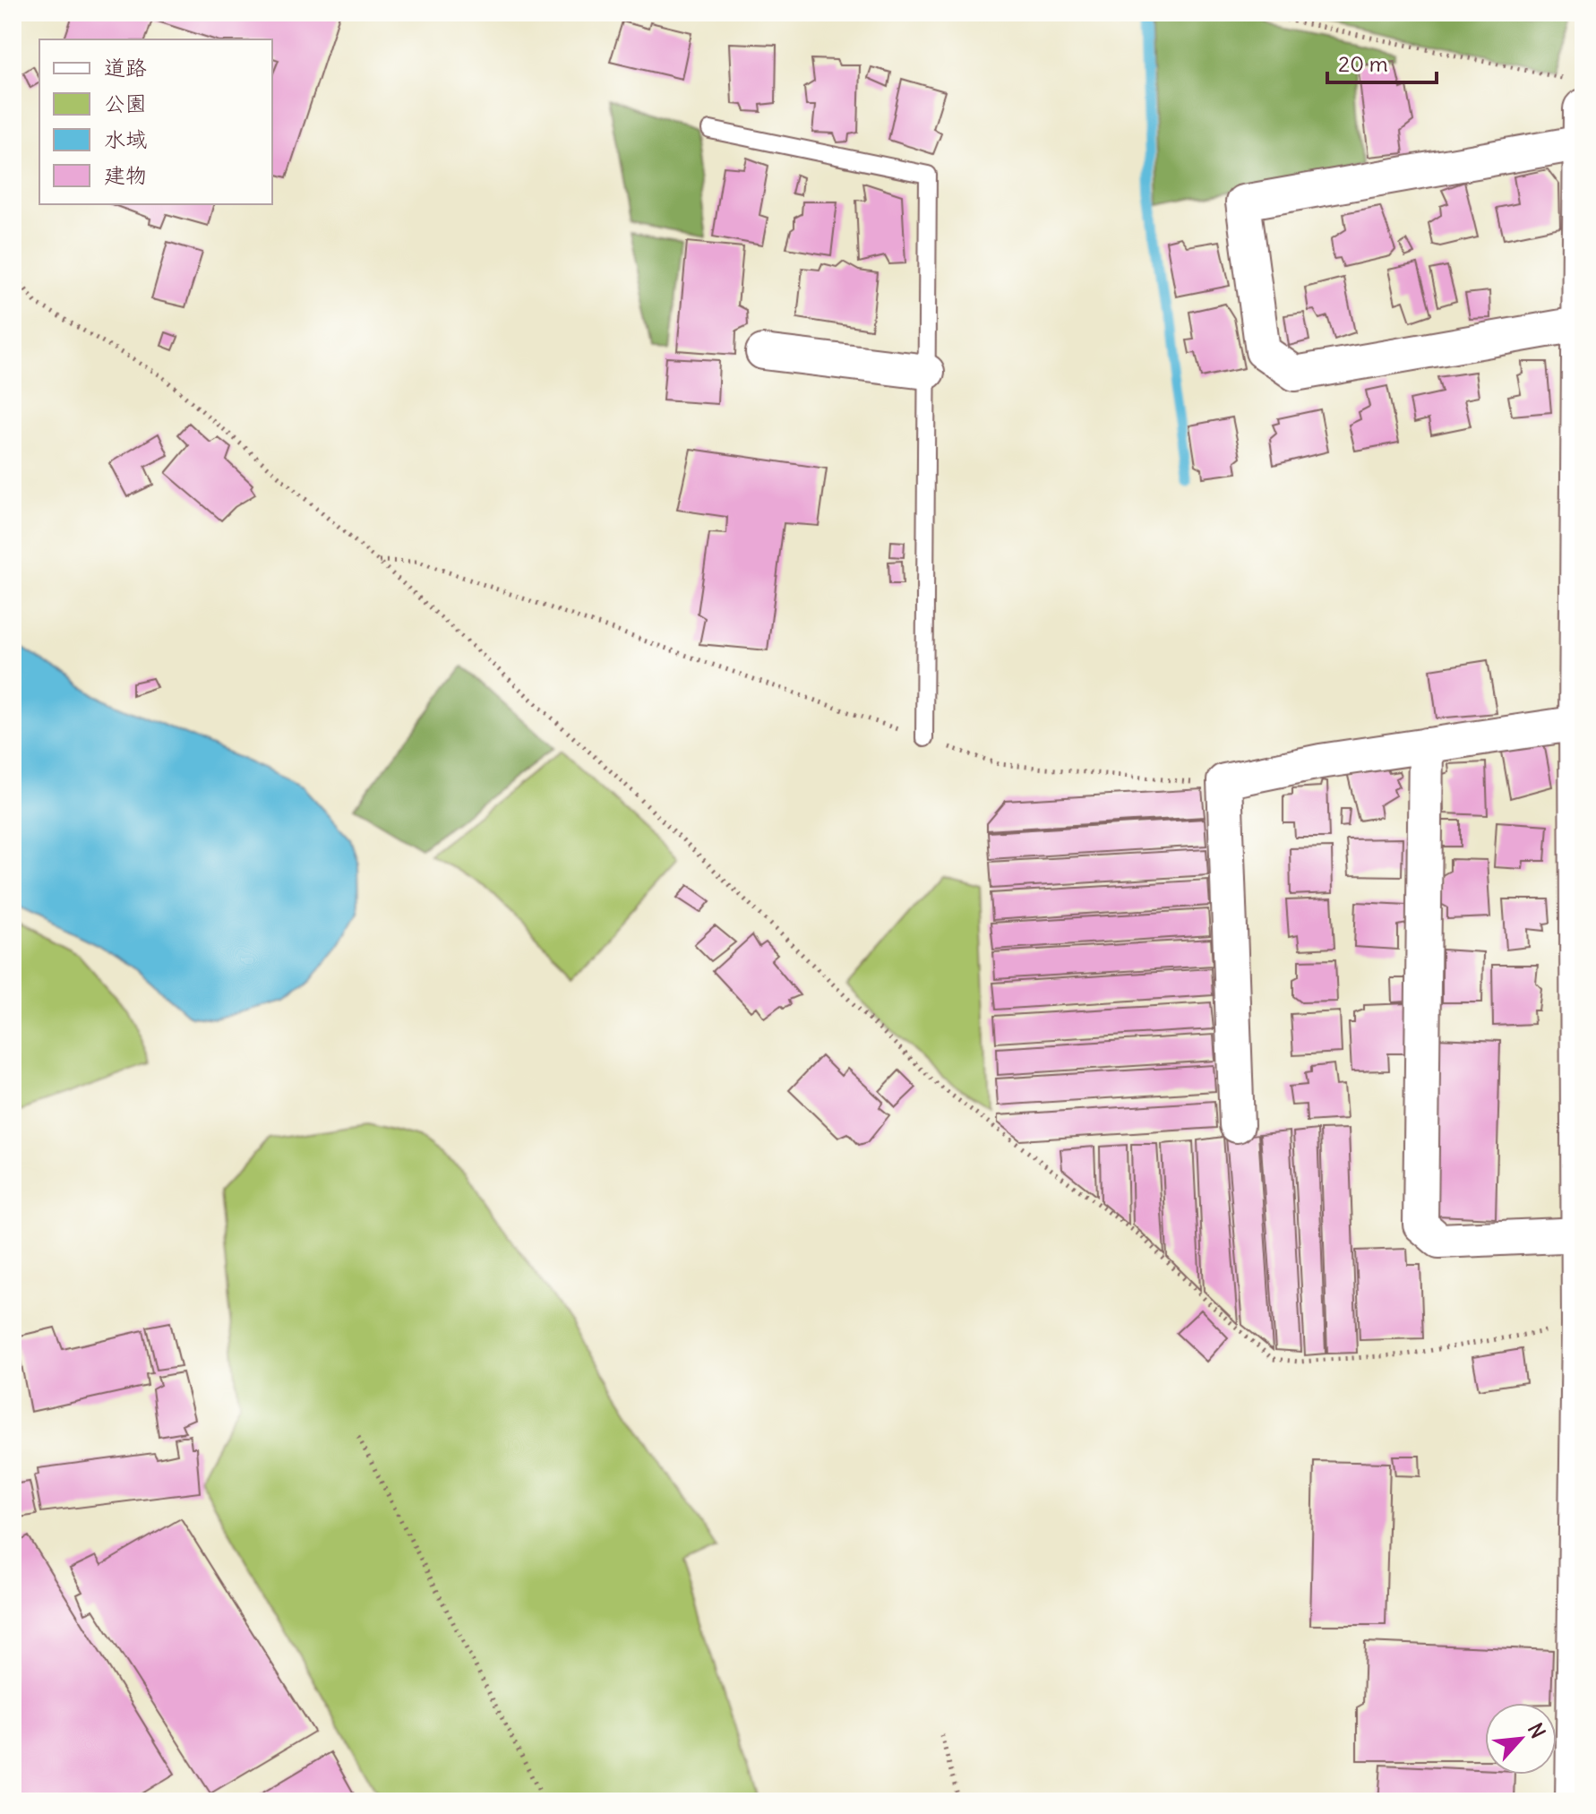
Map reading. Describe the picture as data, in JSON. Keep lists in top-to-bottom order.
{
  "legend": [
    "道路",
    "公園",
    "水域",
    "建物"
  ],
  "scale_bar": "20 m",
  "north": "top right"
}
